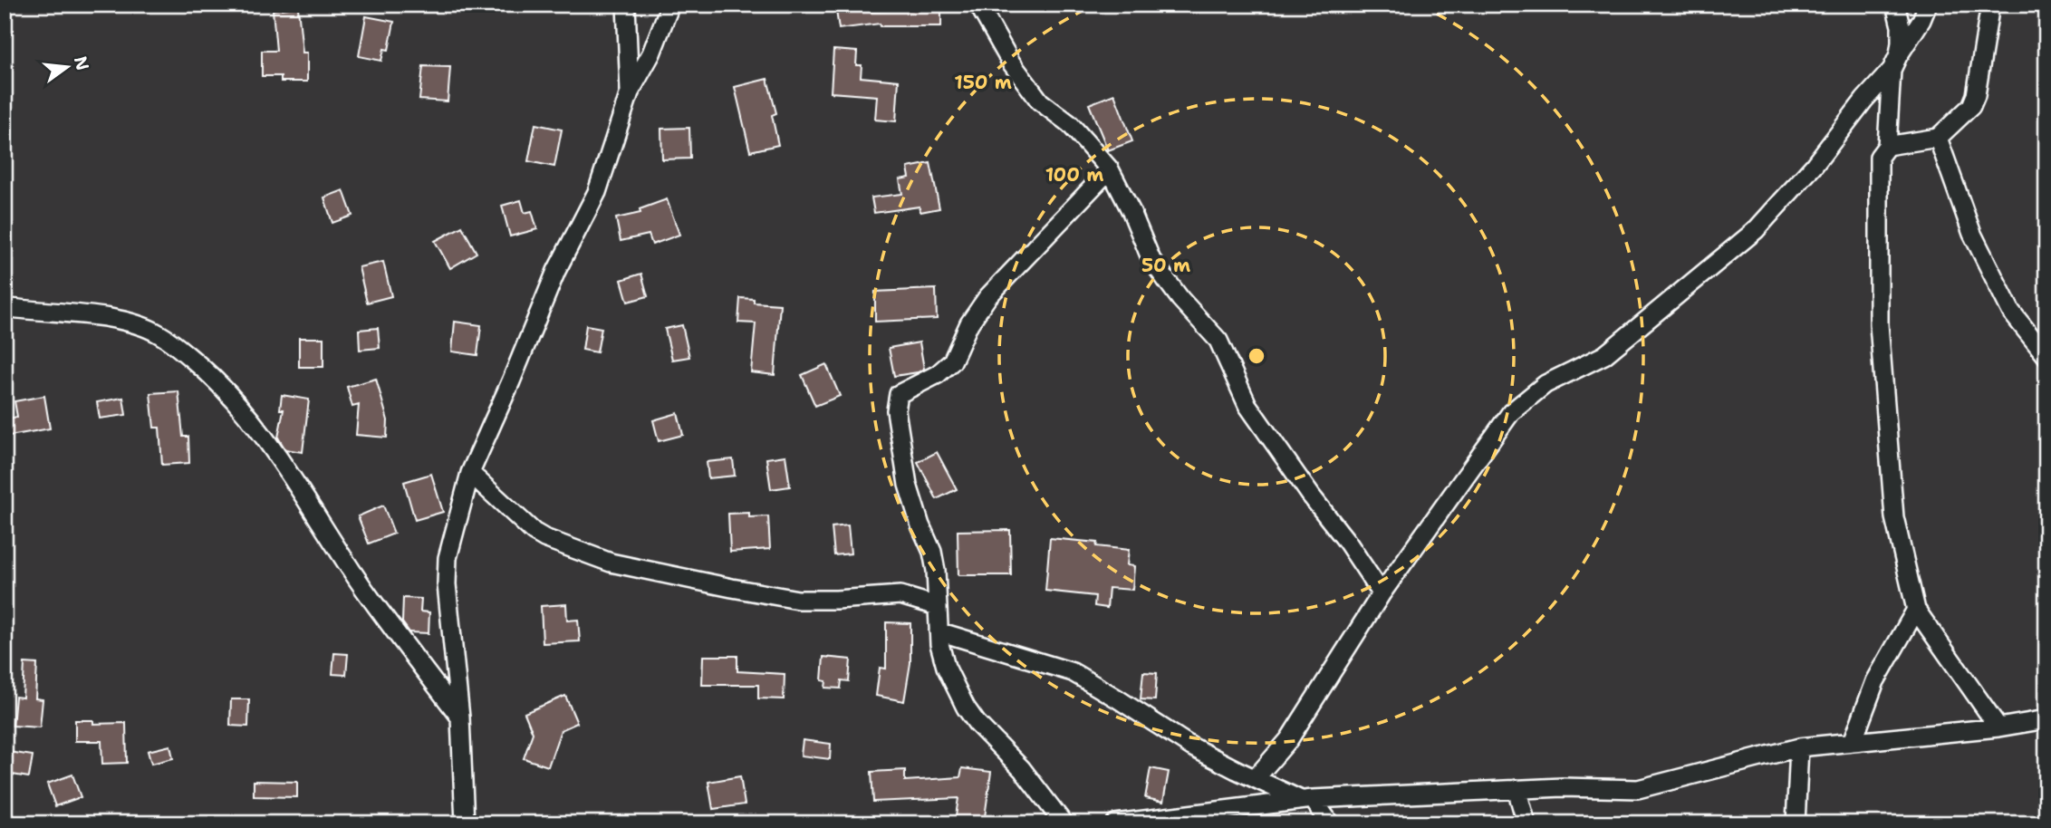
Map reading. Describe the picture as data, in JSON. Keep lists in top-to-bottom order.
{
  "north": "right",
  "rings": ["150 m", "100 m", "50 m"]
}
